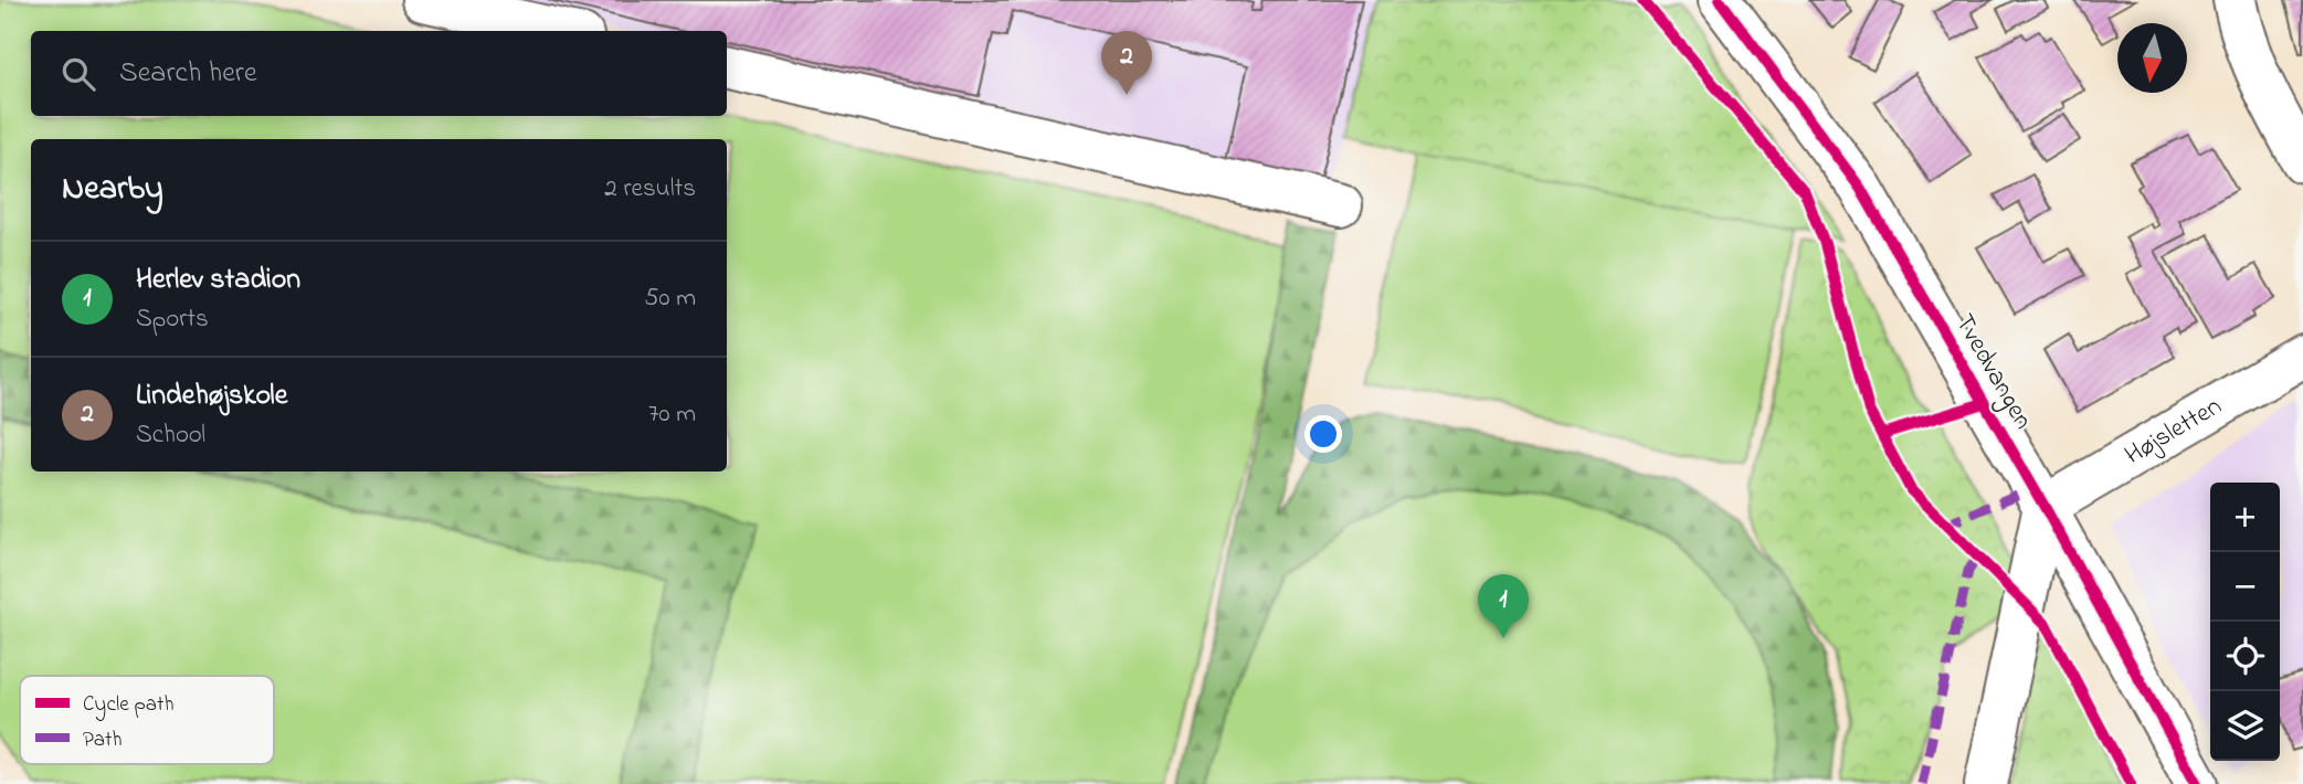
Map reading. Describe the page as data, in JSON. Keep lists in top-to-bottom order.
{
  "streets": {
    "street": ["Tvedvangen", "Højsletten"]
  },
  "crossings": [
    ["Tvedvangen", "Højsletten"]
  ],
  "legend": ["Cycle path", "Path"],
  "north": "bottom",
  "page": {
    "pins": ["2", "1"],
    "search": "Search here",
    "heading": ["Nearby", "2 results"],
    "list": [
      {
        "mark": "1",
        "name": "Herlev stadion",
        "note": "Sports",
        "value": "50 m"
      },
      {
        "mark": "2",
        "name": "Lindehøjskole",
        "note": "School",
        "value": "70 m"
      }
    ],
    "map_buttons": ["+", "−"]
  }
}
